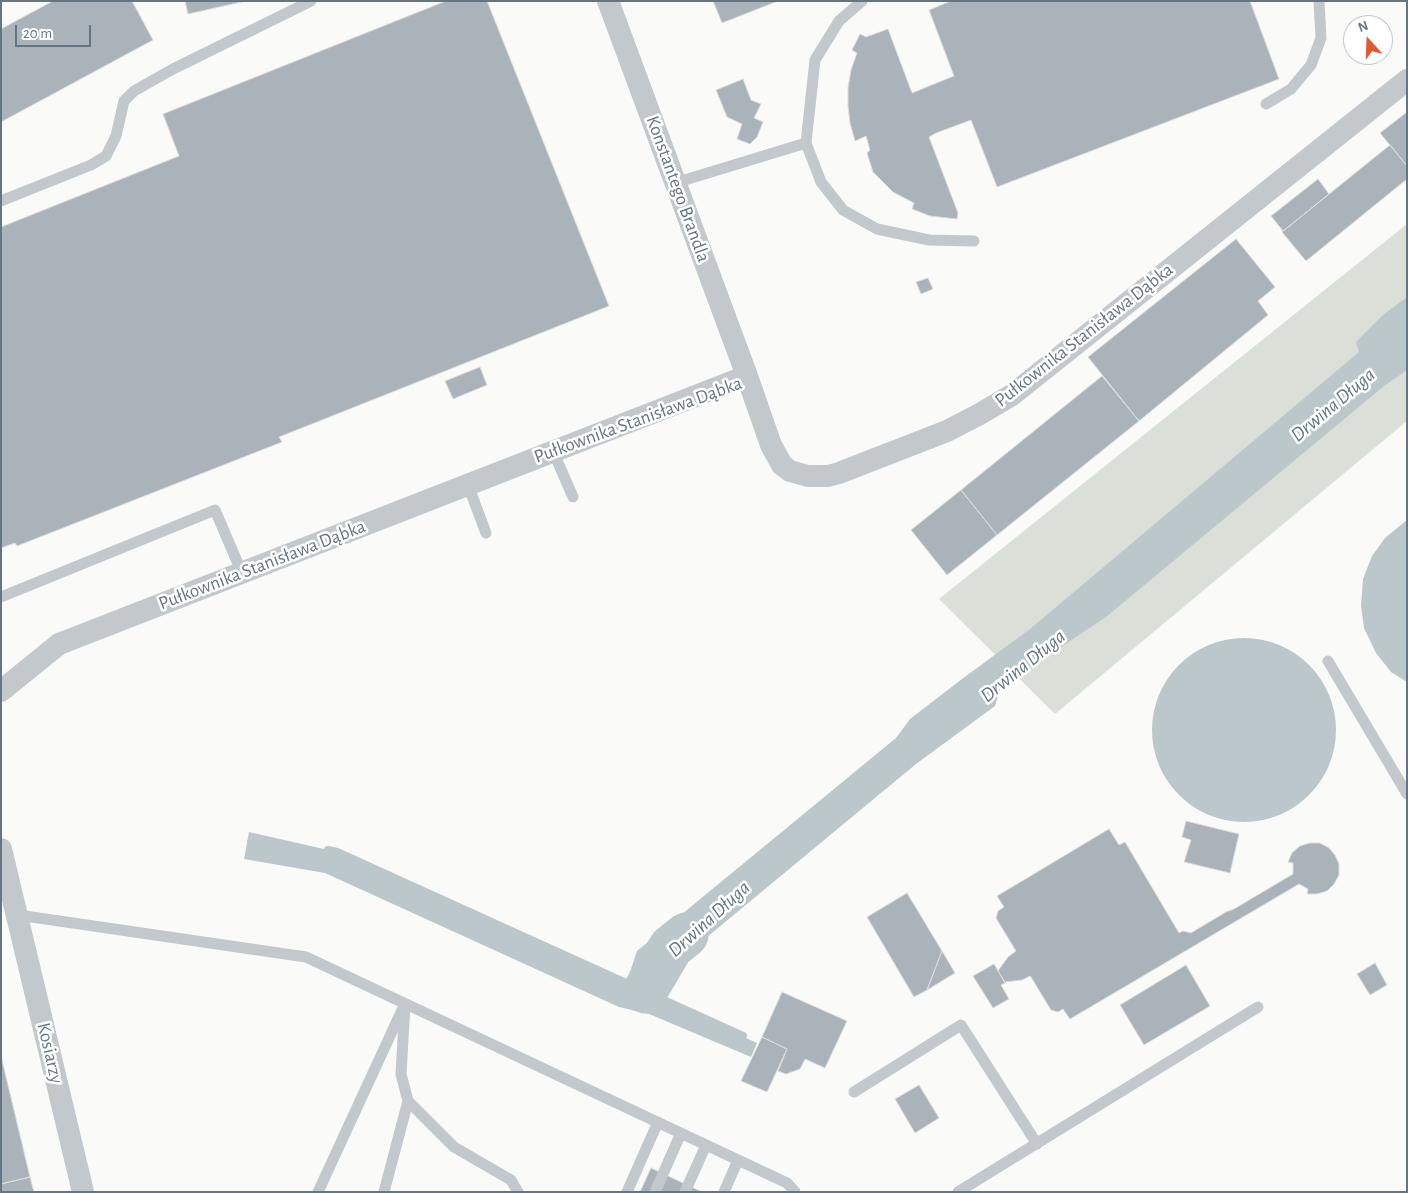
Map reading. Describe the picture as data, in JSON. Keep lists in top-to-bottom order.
{
  "streets": {
    "street": ["Konstantego Brandla", "Pułkownika Stanisława Dąbka", "Kosiarzy"]
  },
  "crossings": [
    ["Konstantego Brandla", "Pułkownika Stanisława Dąbka"]
  ],
  "water": ["Drwina Długa"],
  "scale_bar": "20 m",
  "north": "top"
}
